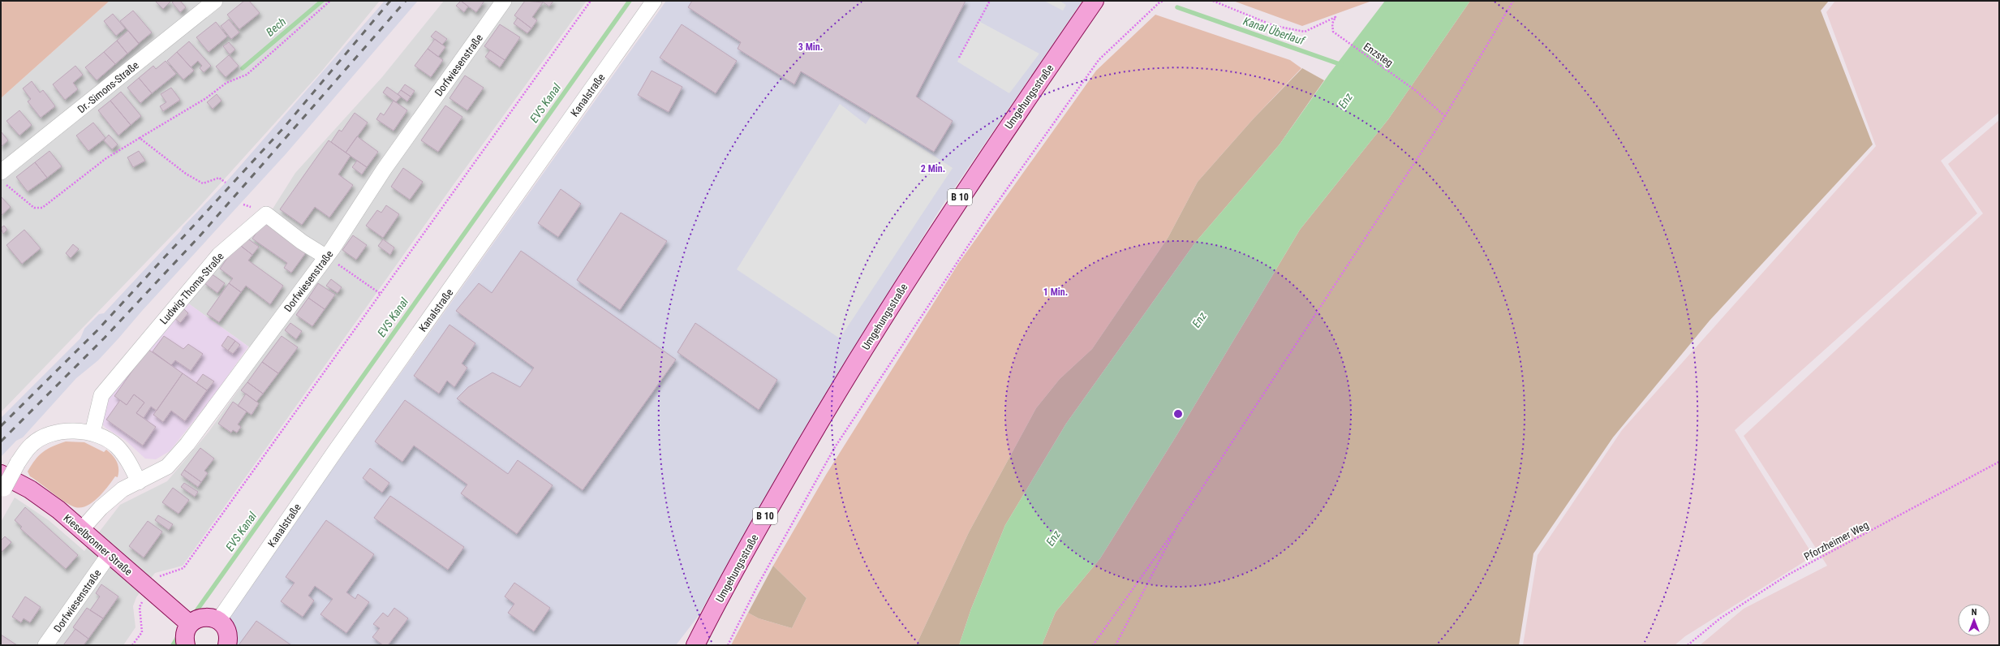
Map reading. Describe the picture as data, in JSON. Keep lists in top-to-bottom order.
{
  "streets": {
    "main road": ["Umgehungsstraße", "B 10", "Kieselbronner Straße"],
    "street": [
      "Dorfwiesenstraße",
      "Dr.-Simons-Straße",
      "Kanalstraße",
      "Ludwig-Thoma-Straße"
    ],
    "path": ["Enzsteg", "Pforzheimer Weg"]
  },
  "crossings": [
    ["Dorfwiesenstraße", "Ludwig-Thoma-Straße"],
    ["Dorfwiesenstraße", "Kieselbronner Straße"]
  ],
  "water": [
    "Bech",
    "Kanal Überlauf",
    "Enz",
    "EVS Kanal"
  ],
  "north": "top",
  "rings": ["3 Min.", "2 Min.", "1 Min."]
}
